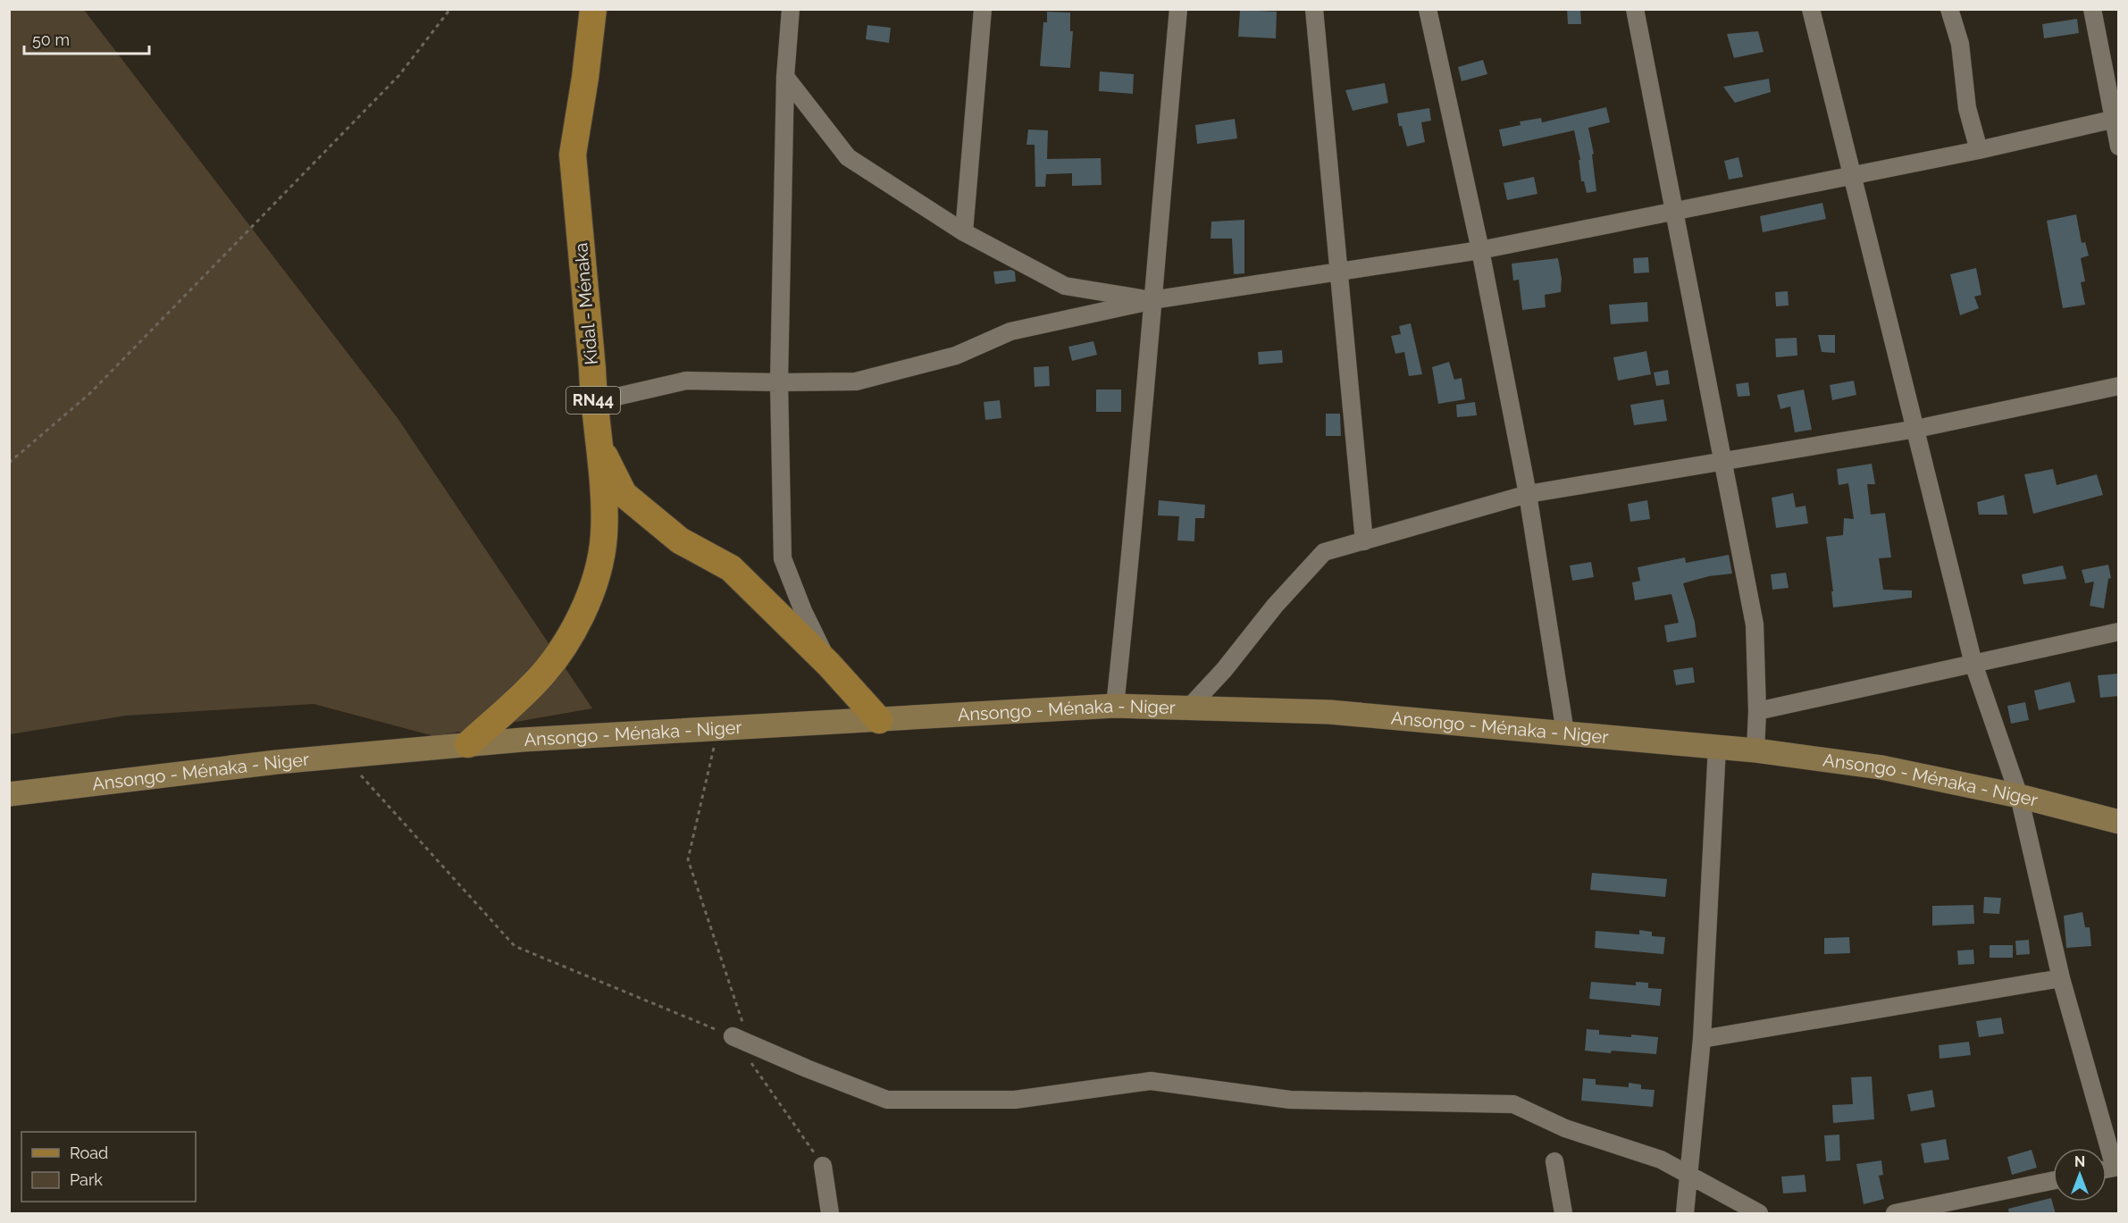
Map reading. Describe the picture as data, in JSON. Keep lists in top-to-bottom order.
{
  "streets": {
    "main road": ["Kidal - Ménaka", "RN44", "Ansongo - Ménaka - Niger"]
  },
  "crossings": [
    ["Kidal - Ménaka", "Ansongo - Ménaka - Niger"]
  ],
  "legend": ["Road", "Park"],
  "scale_bar": "50 m",
  "north": "top"
}
